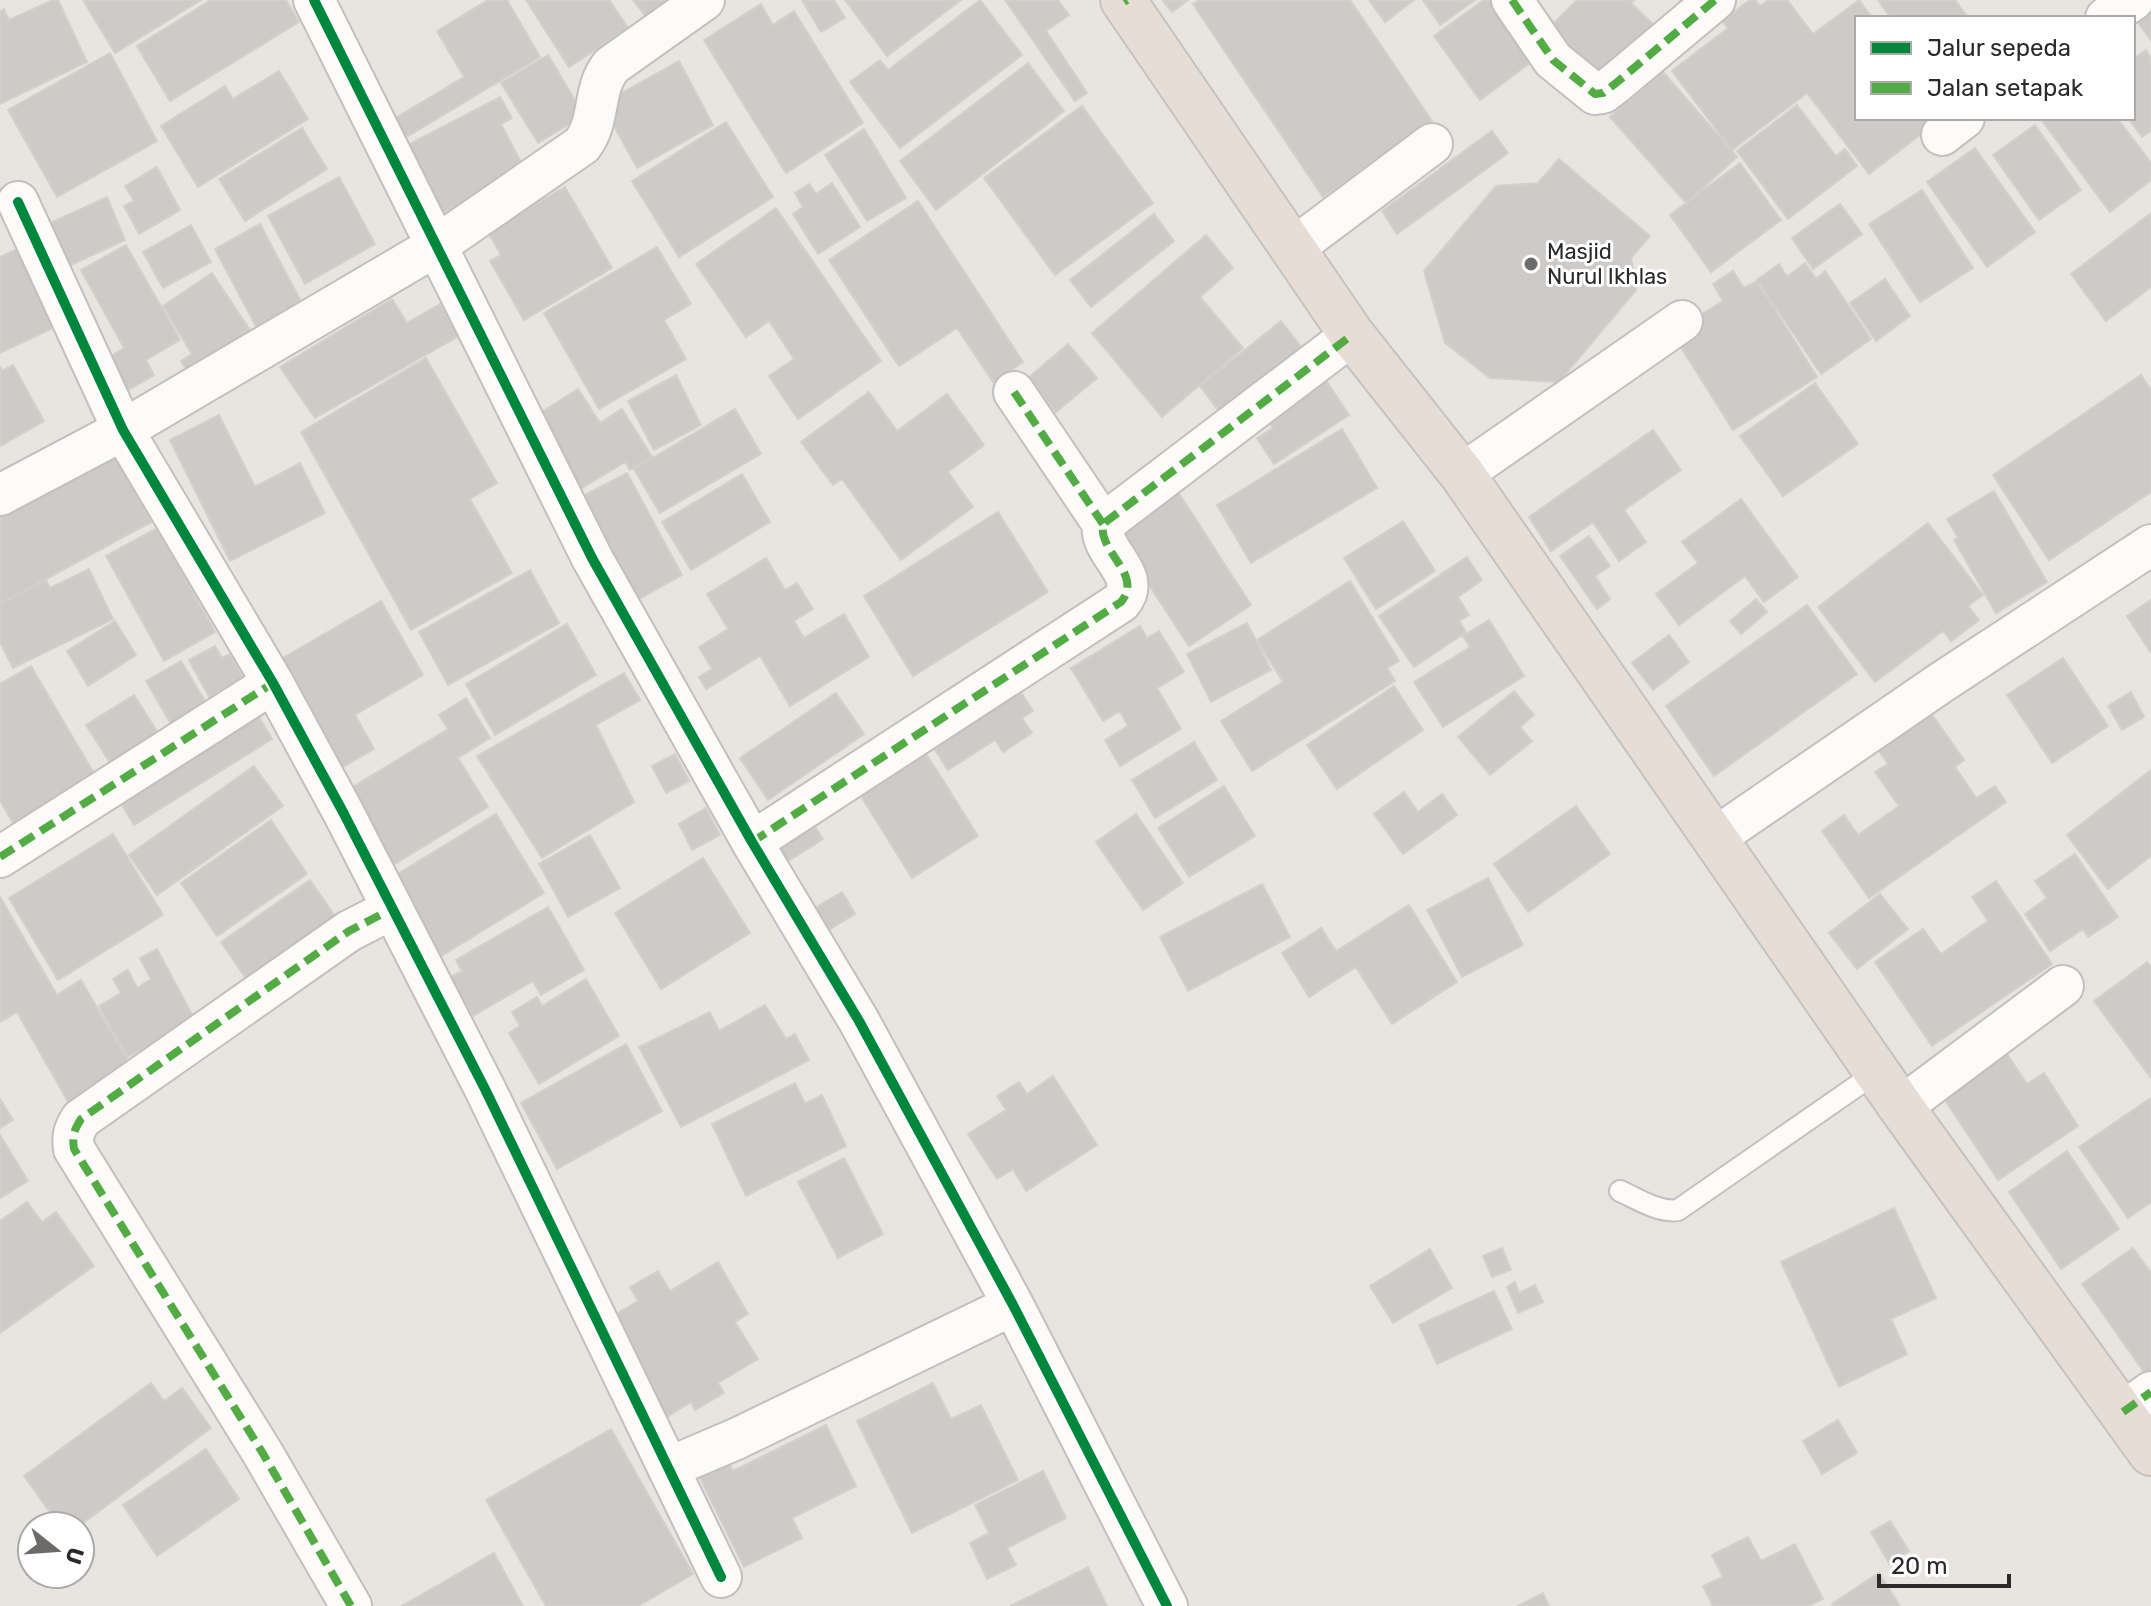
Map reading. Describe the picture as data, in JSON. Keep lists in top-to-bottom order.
{
  "places": ["Masjid Nurul Ikhlas"],
  "legend": ["Jalur sepeda", "Jalan setapak"],
  "scale_bar": "20 m",
  "north": "right"
}
